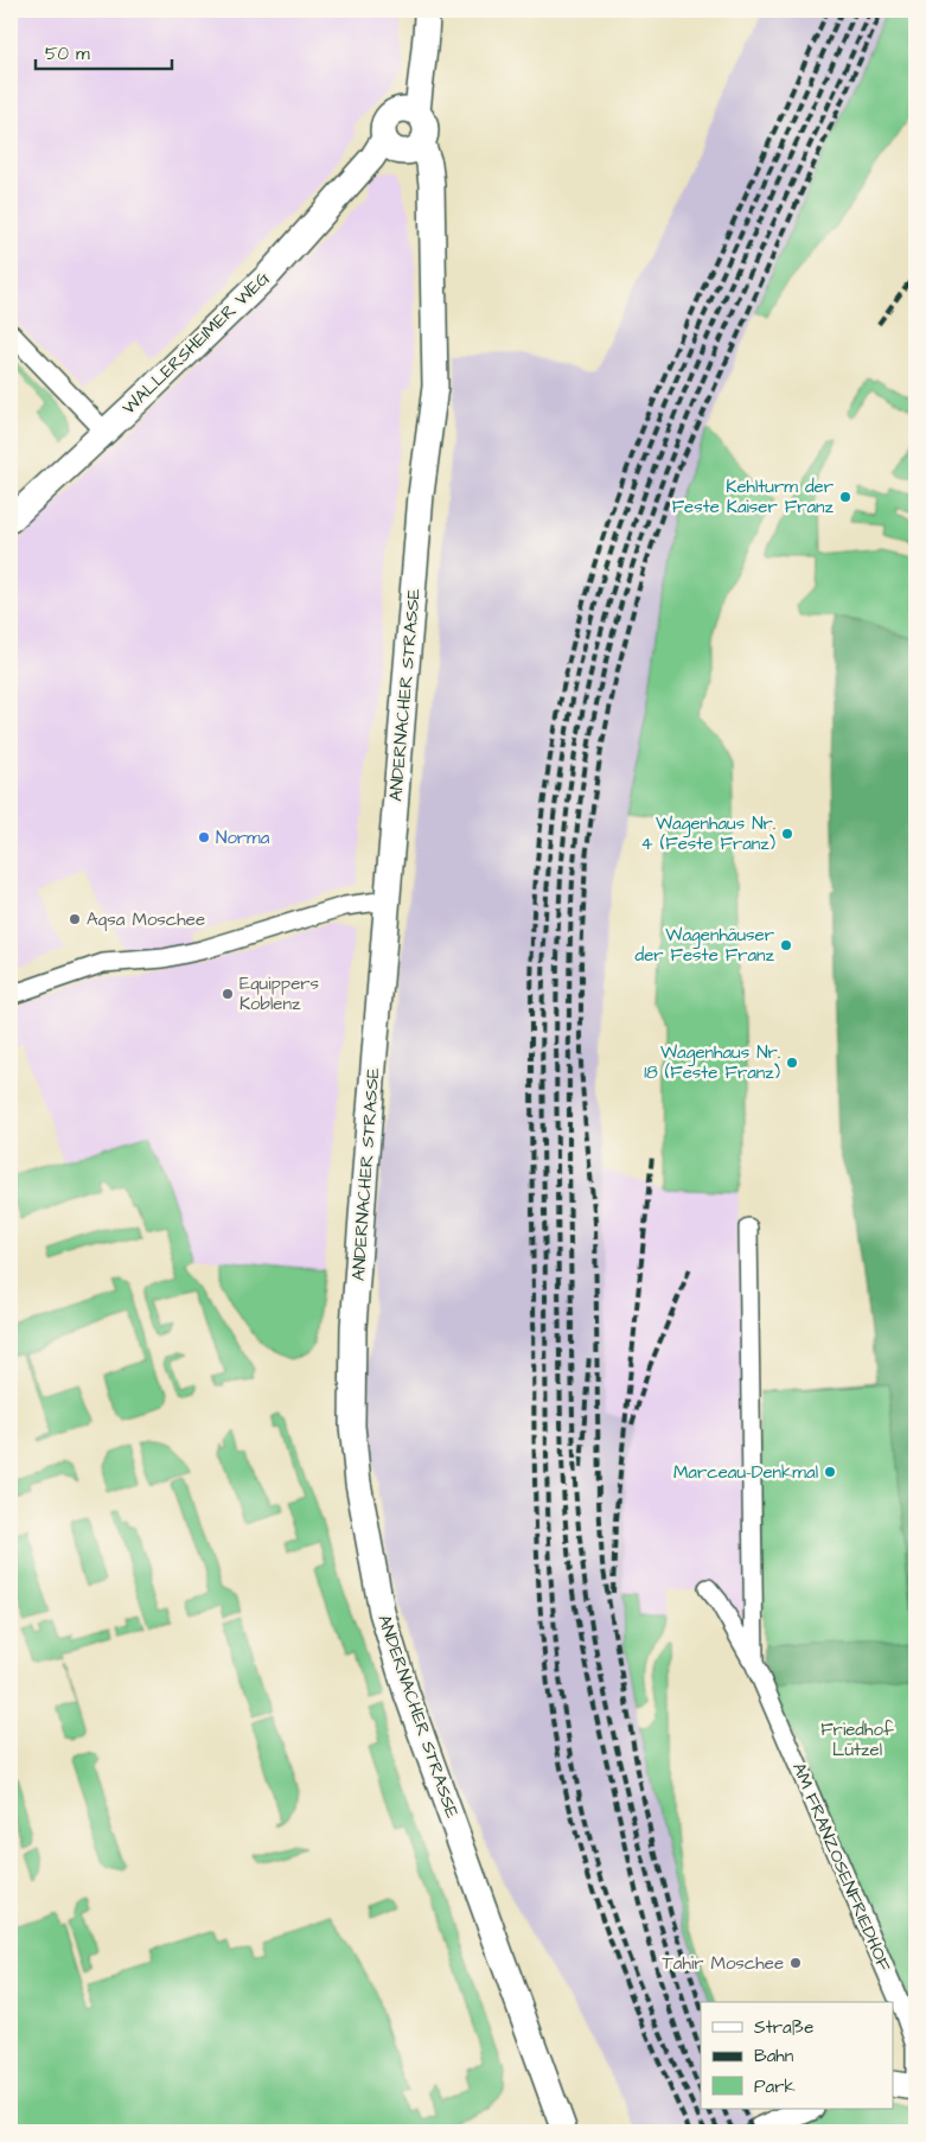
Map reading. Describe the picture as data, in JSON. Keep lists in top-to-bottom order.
{
  "streets": {
    "street": ["WALLERSHEIMER WEG", "ANDERNACHER STRASSE", "AM FRANZOSENFRIEDHOF"]
  },
  "crossings": [
    ["WALLERSHEIMER WEG", "ANDERNACHER STRASSE"]
  ],
  "parks": ["Friedhof Lützel"],
  "places": [
    "Kehlturm der Feste Kaiser Franz",
    "Wagenhaus Nr. 4 (Feste Franz)",
    "Norma",
    "Aqsa Moschee",
    "Wagenhäuser der Feste Franz",
    "Equippers Koblenz",
    "Wagenhaus Nr. 18 (Feste Franz)",
    "Marceau-Denkmal",
    "Tahir Moschee"
  ],
  "legend": ["Straße", "Bahn", "Park"],
  "scale_bar": "50 m"
}
